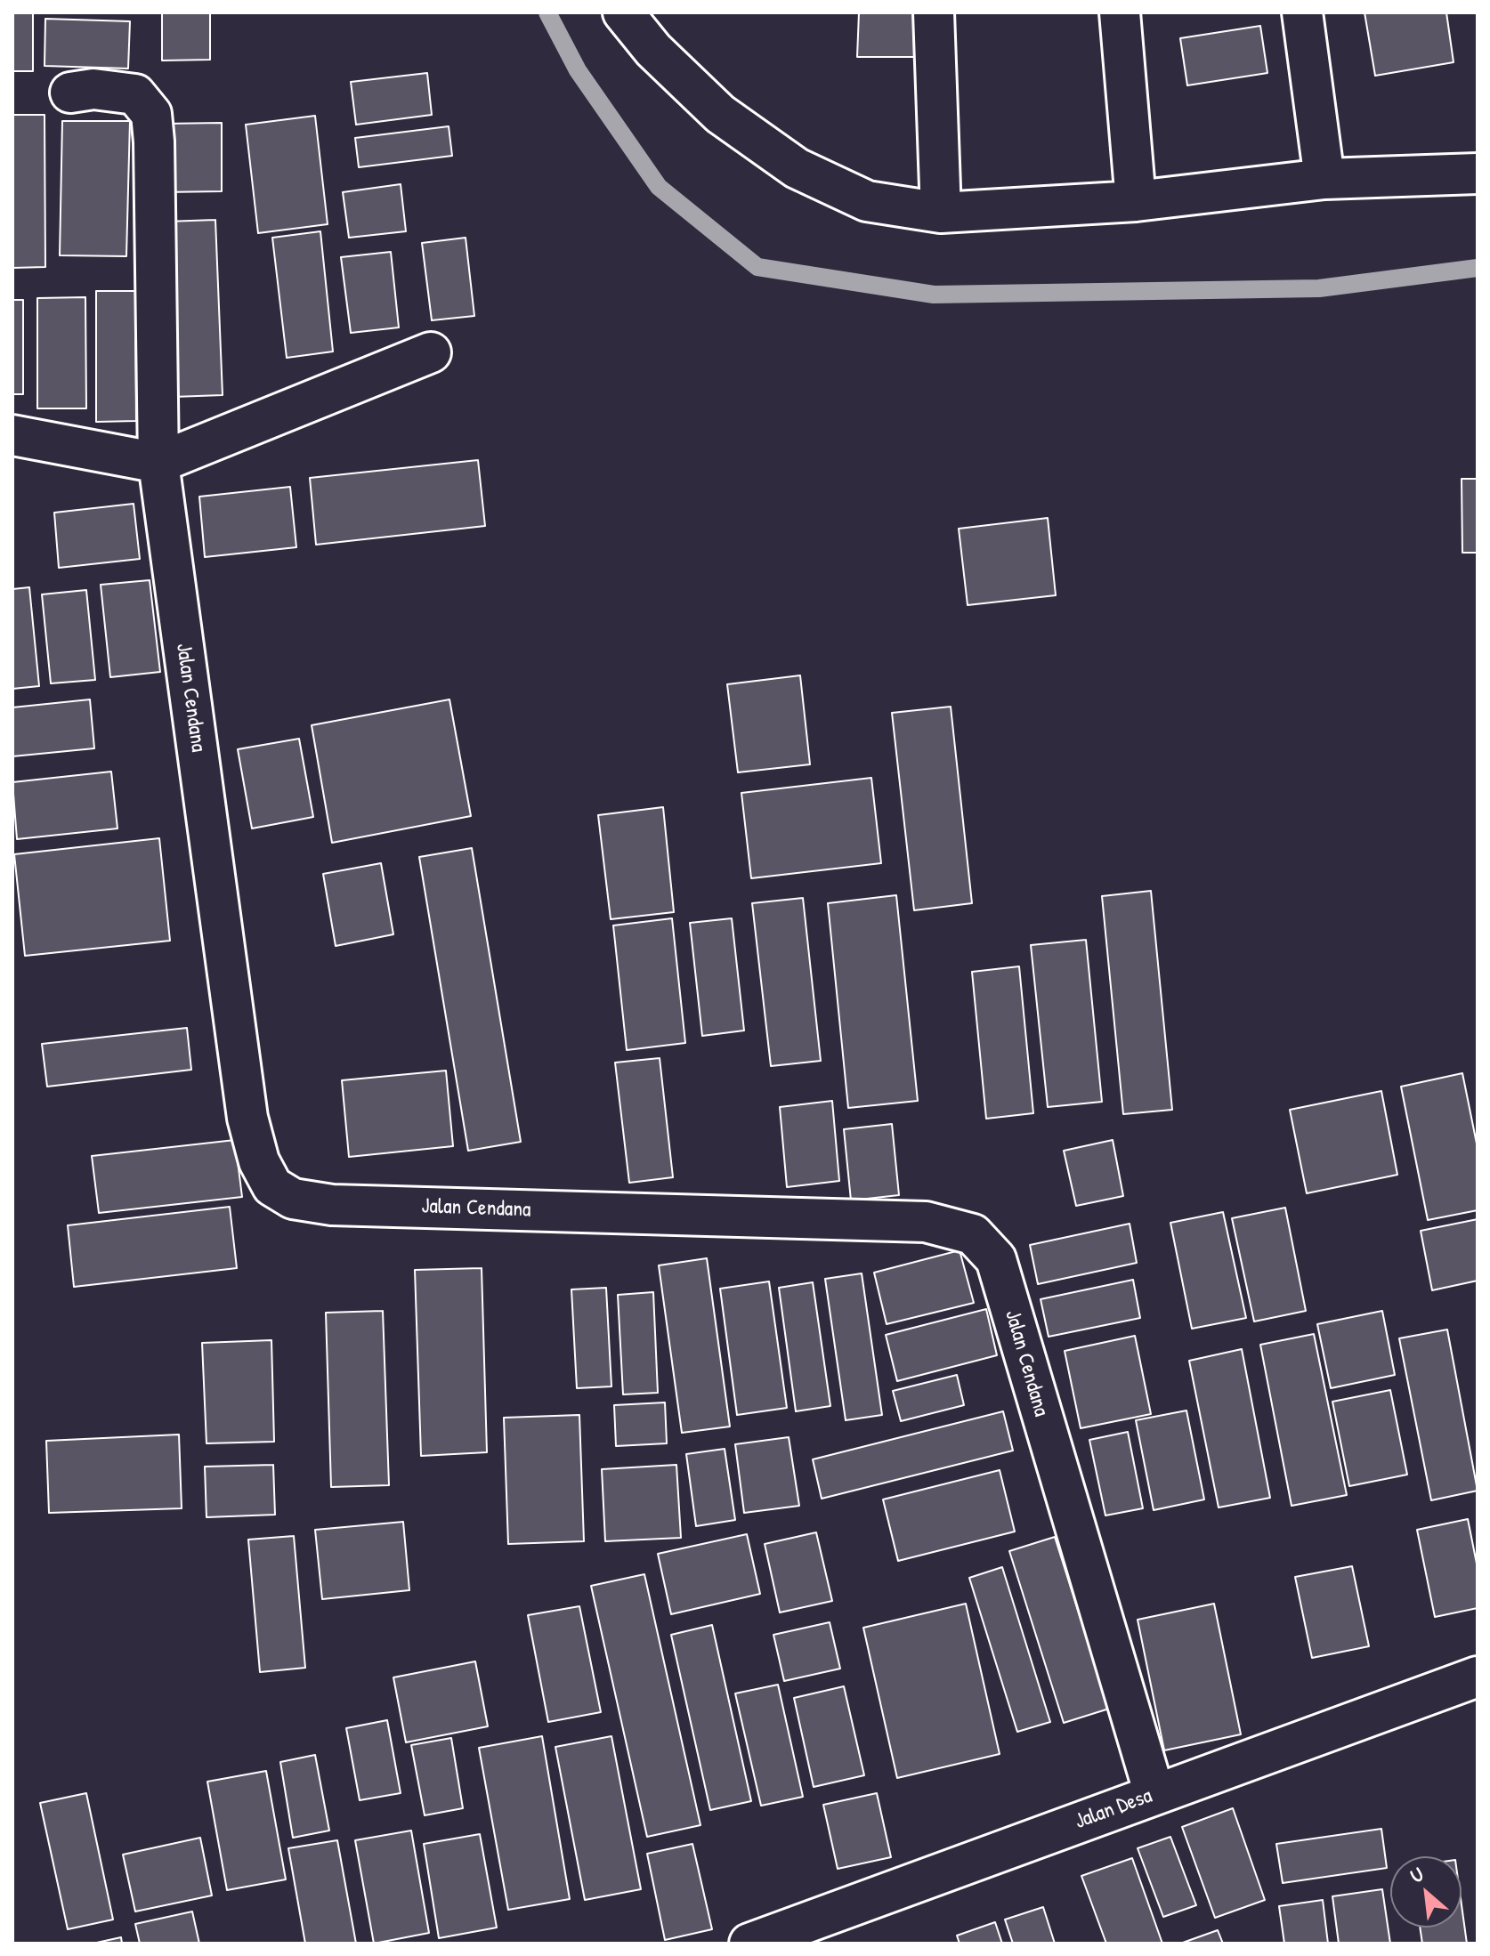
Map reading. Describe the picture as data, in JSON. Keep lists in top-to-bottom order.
{
  "streets": {
    "street": ["Jalan Cendana", "Jalan Desa"]
  },
  "crossings": [
    ["Jalan Cendana", "Jalan Desa"]
  ],
  "north": "top left"
}
